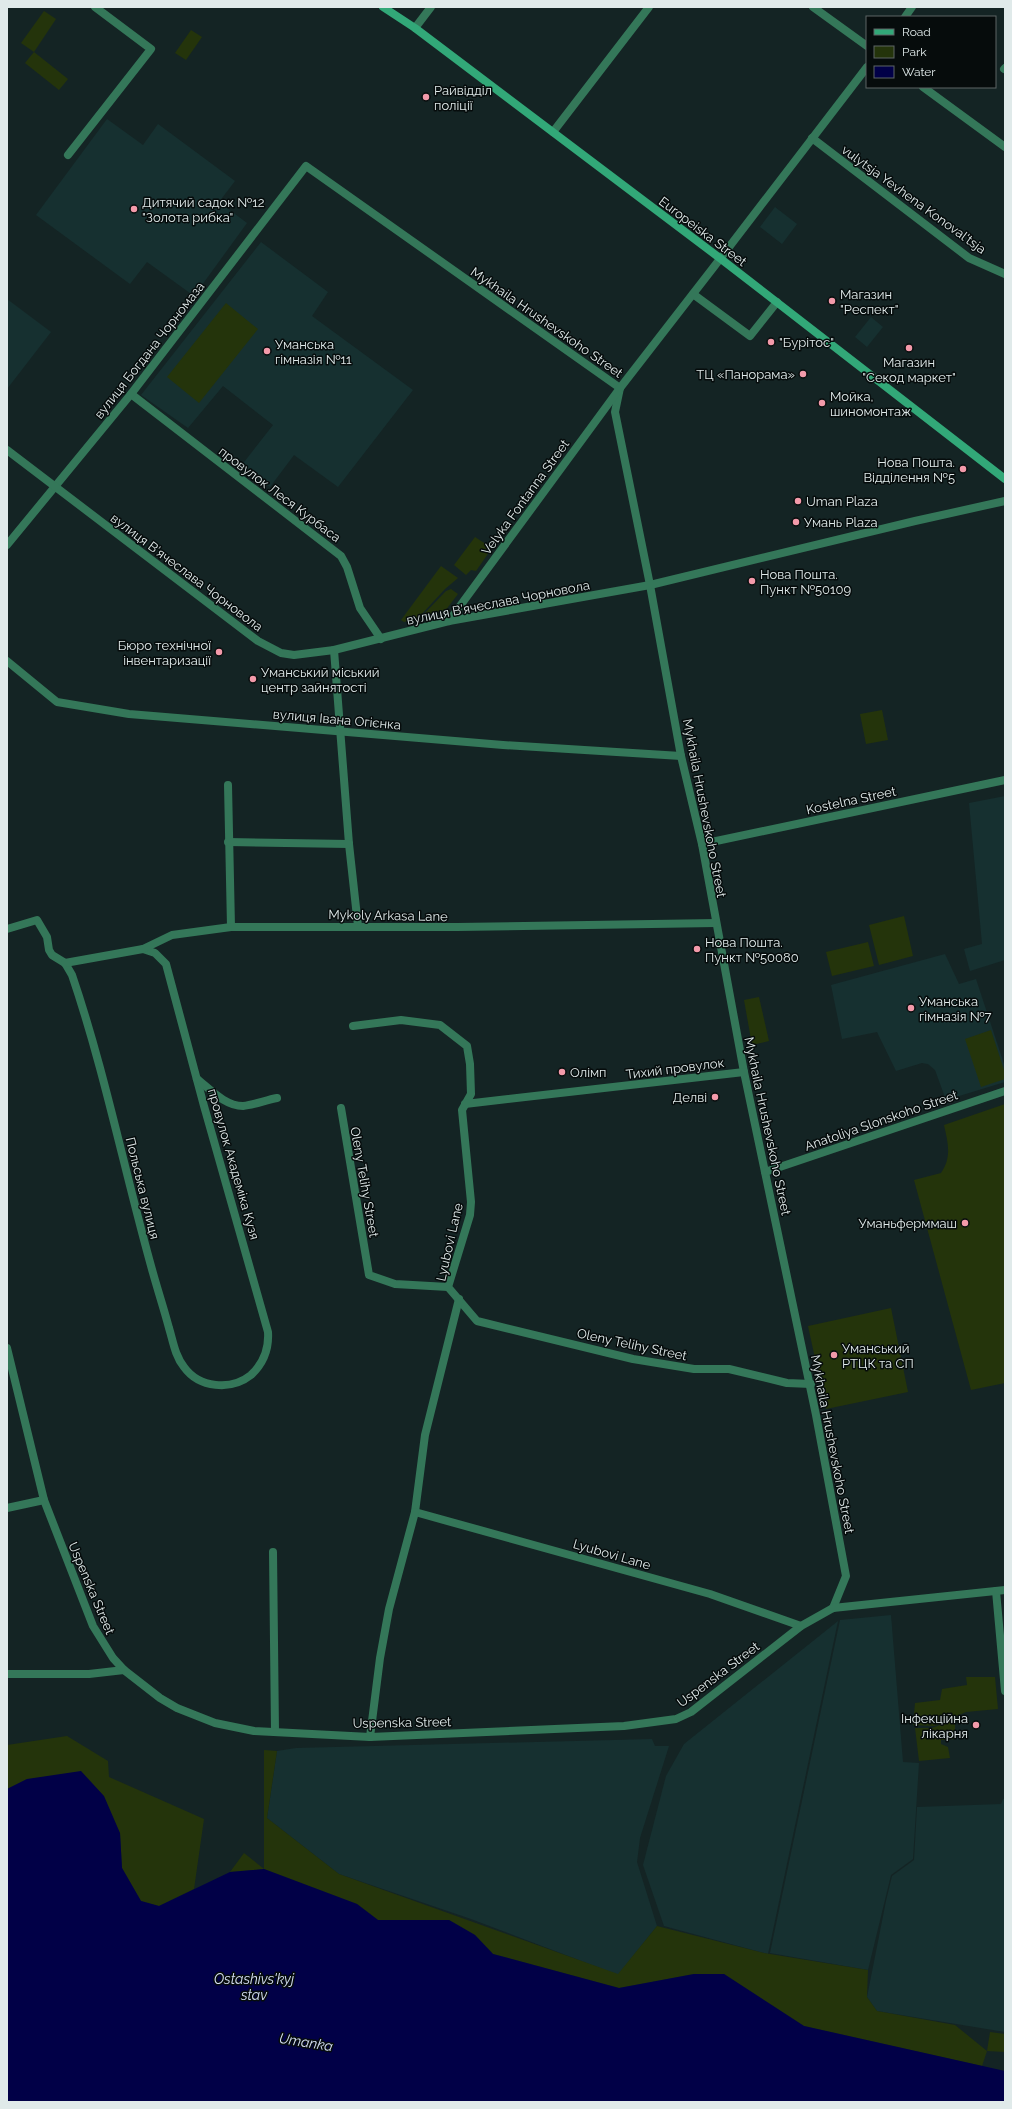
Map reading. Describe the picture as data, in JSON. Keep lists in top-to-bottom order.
{
  "streets": {
    "main road": ["Europeiska Street"],
    "street": [
      "vulytsja Yevhena Konoval'tsja",
      "Mykhaila Hrushevskoho Street",
      "вулиця Богдана Чорномаза",
      "провулок Леся Курбаса",
      "Velyka Fontanna Street",
      "вулиця В’ячеслава Чорновола",
      "вулиця Івана Огієнка",
      "Kostelna Street",
      "Mykoly Arkasa Lane",
      "Тихий провулок",
      "Anatoliya Slonskoho Street",
      "провулок Академіка Кузя",
      "Oleny Telihy Street",
      "Польська вулиця",
      "Lyubovi Lane",
      "Uspenska Street"
    ]
  },
  "crossings": [
    ["vulytsja Yevhena Konoval'tsja", "Velyka Fontanna Street"],
    ["Europeiska Street", "Velyka Fontanna Street"],
    ["Mykhaila Hrushevskoho Street", "вулиця Богдана Чорномаза"],
    ["Mykhaila Hrushevskoho Street", "Velyka Fontanna Street"],
    ["Mykhaila Hrushevskoho Street", "вулиця В’ячеслава Чорновола"],
    ["Mykhaila Hrushevskoho Street", "вулиця Івана Огієнка"],
    ["Mykhaila Hrushevskoho Street", "Kostelna Street"],
    ["Mykhaila Hrushevskoho Street", "Mykoly Arkasa Lane"],
    ["Mykhaila Hrushevskoho Street", "Тихий провулок"],
    ["Mykhaila Hrushevskoho Street", "Anatoliya Slonskoho Street"],
    ["Mykhaila Hrushevskoho Street", "Oleny Telihy Street"],
    ["Mykhaila Hrushevskoho Street", "Uspenska Street"],
    ["вулиця Богдана Чорномаза", "провулок Леся Курбаса"],
    ["вулиця Богдана Чорномаза", "вулиця В’ячеслава Чорновола"],
    ["провулок Леся Курбаса", "вулиця В’ячеслава Чорновола"],
    ["Velyka Fontanna Street", "вулиця В’ячеслава Чорновола"],
    ["Mykoly Arkasa Lane", "провулок Академіка Кузя"],
    ["Mykoly Arkasa Lane", "Польська вулиця"],
    ["Тихий провулок", "Lyubovi Lane"],
    ["провулок Академіка Кузя", "Польська вулиця"],
    ["Oleny Telihy Street", "Lyubovi Lane"],
    ["Lyubovi Lane", "Uspenska Street"]
  ],
  "water": ["Ostashivs'kyj stav", "Umanka"],
  "places": [
    "Райвідділ поліції",
    "Дитячий садок №12 \"Золота рибка\"",
    "Магазин \"Респект\"",
    "\"Бурітос\"",
    "Магазин \"Секод маркет\"",
    "Уманська гімназія №11",
    "ТЦ «Панорама»",
    "Мойка, шиномонтаж",
    "Нова Пошта. Відділення №5",
    "Uman Plaza",
    "Умань Plaza",
    "Нова Пошта. Пункт №50109",
    "Бюро технічної інвентаризації",
    "Уманський міський центр зайнятості",
    "Нова Пошта. Пункт №50080",
    "Уманська гімназія №7",
    "Олімп",
    "Делві",
    "Уманьферммаш",
    "Уманський РТЦК та СП",
    "Інфекційна лікарня"
  ],
  "legend": ["Road", "Park", "Water"]
}
